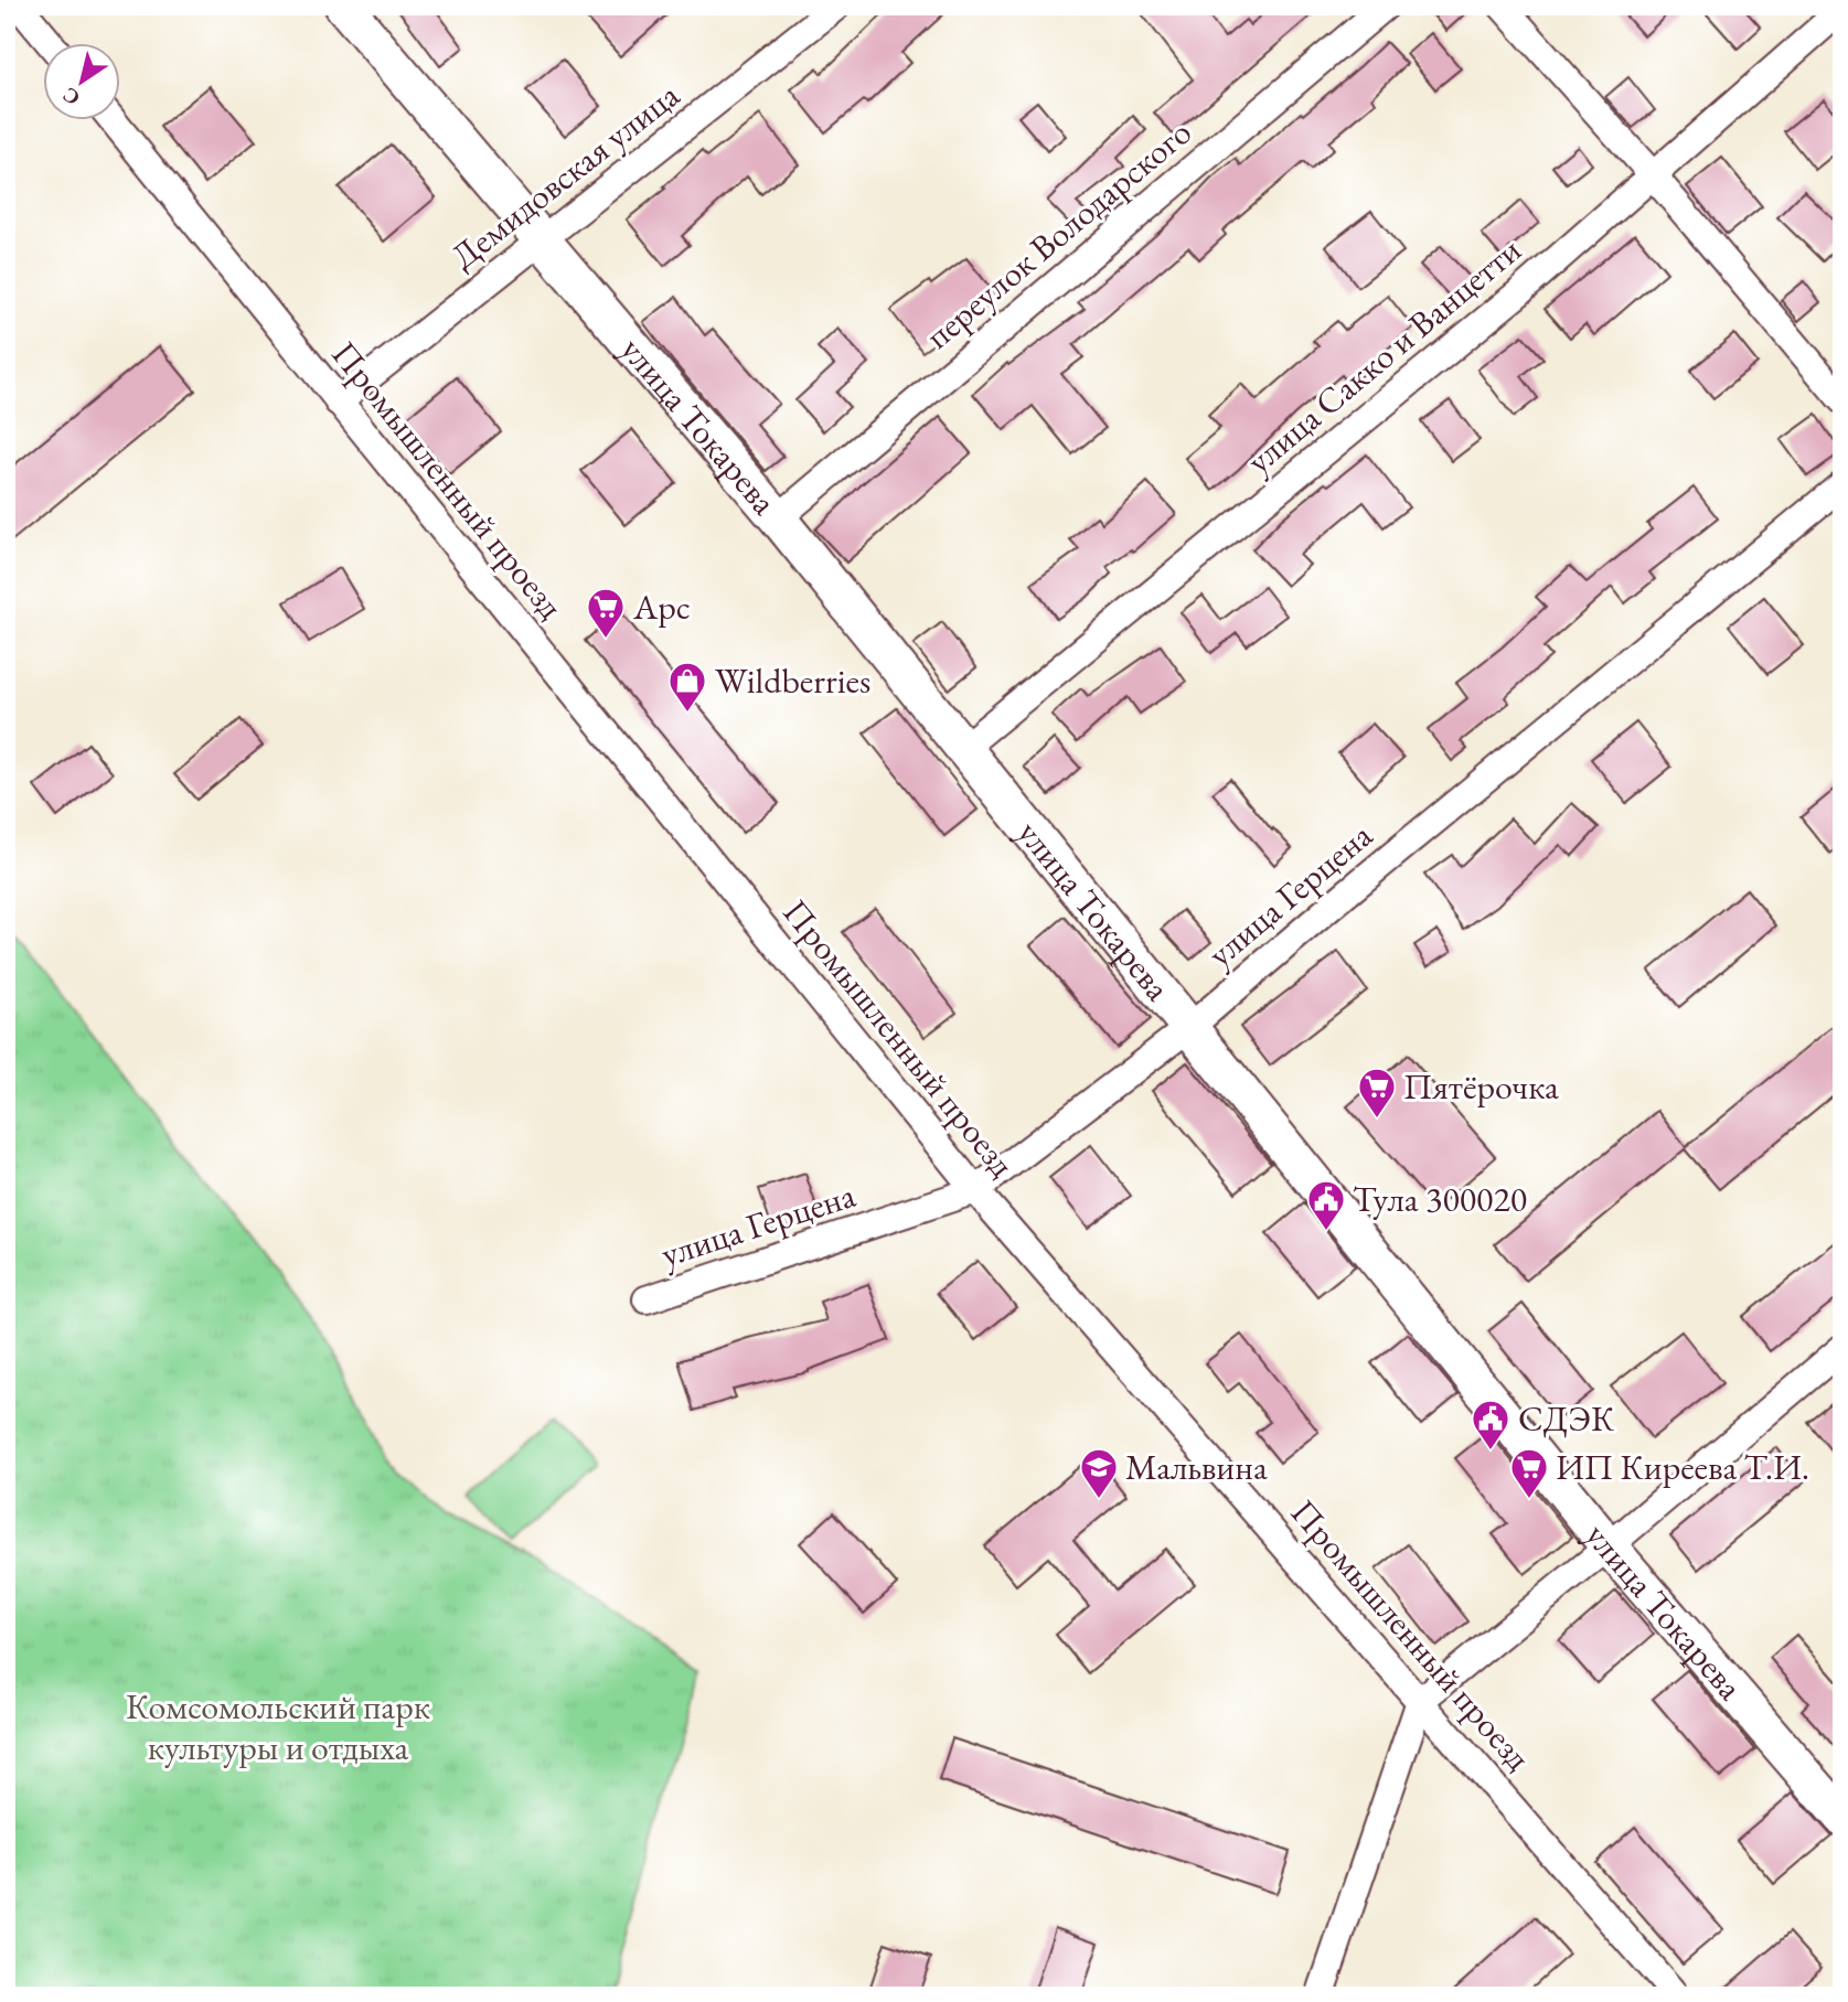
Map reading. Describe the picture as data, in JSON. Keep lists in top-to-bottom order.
{
  "streets": {
    "street": [
      "Демидовская улица",
      "переулок Володарского",
      "улица Сакко и Ванцетти",
      "улица Токарева",
      "Промышленный проезд",
      "улица Герцена"
    ]
  },
  "crossings": [
    ["Демидовская улица", "улица Токарева"],
    ["Демидовская улица", "Промышленный проезд"],
    ["переулок Володарского", "улица Токарева"],
    ["улица Сакко и Ванцетти", "улица Токарева"],
    ["улица Токарева", "улица Герцена"],
    ["Промышленный проезд", "улица Герцена"]
  ],
  "parks": ["Комсомольский парк культуры и отдыха"],
  "places": {
    "supermarket": ["Арс", "Пятёрочка", "ИП Киреева Т.И."],
    "shop": ["Wildberries"],
    "public building": ["Тула 300020", "СДЭК"],
    "school or university": ["Мальвина"]
  },
  "north": "bottom left"
}
